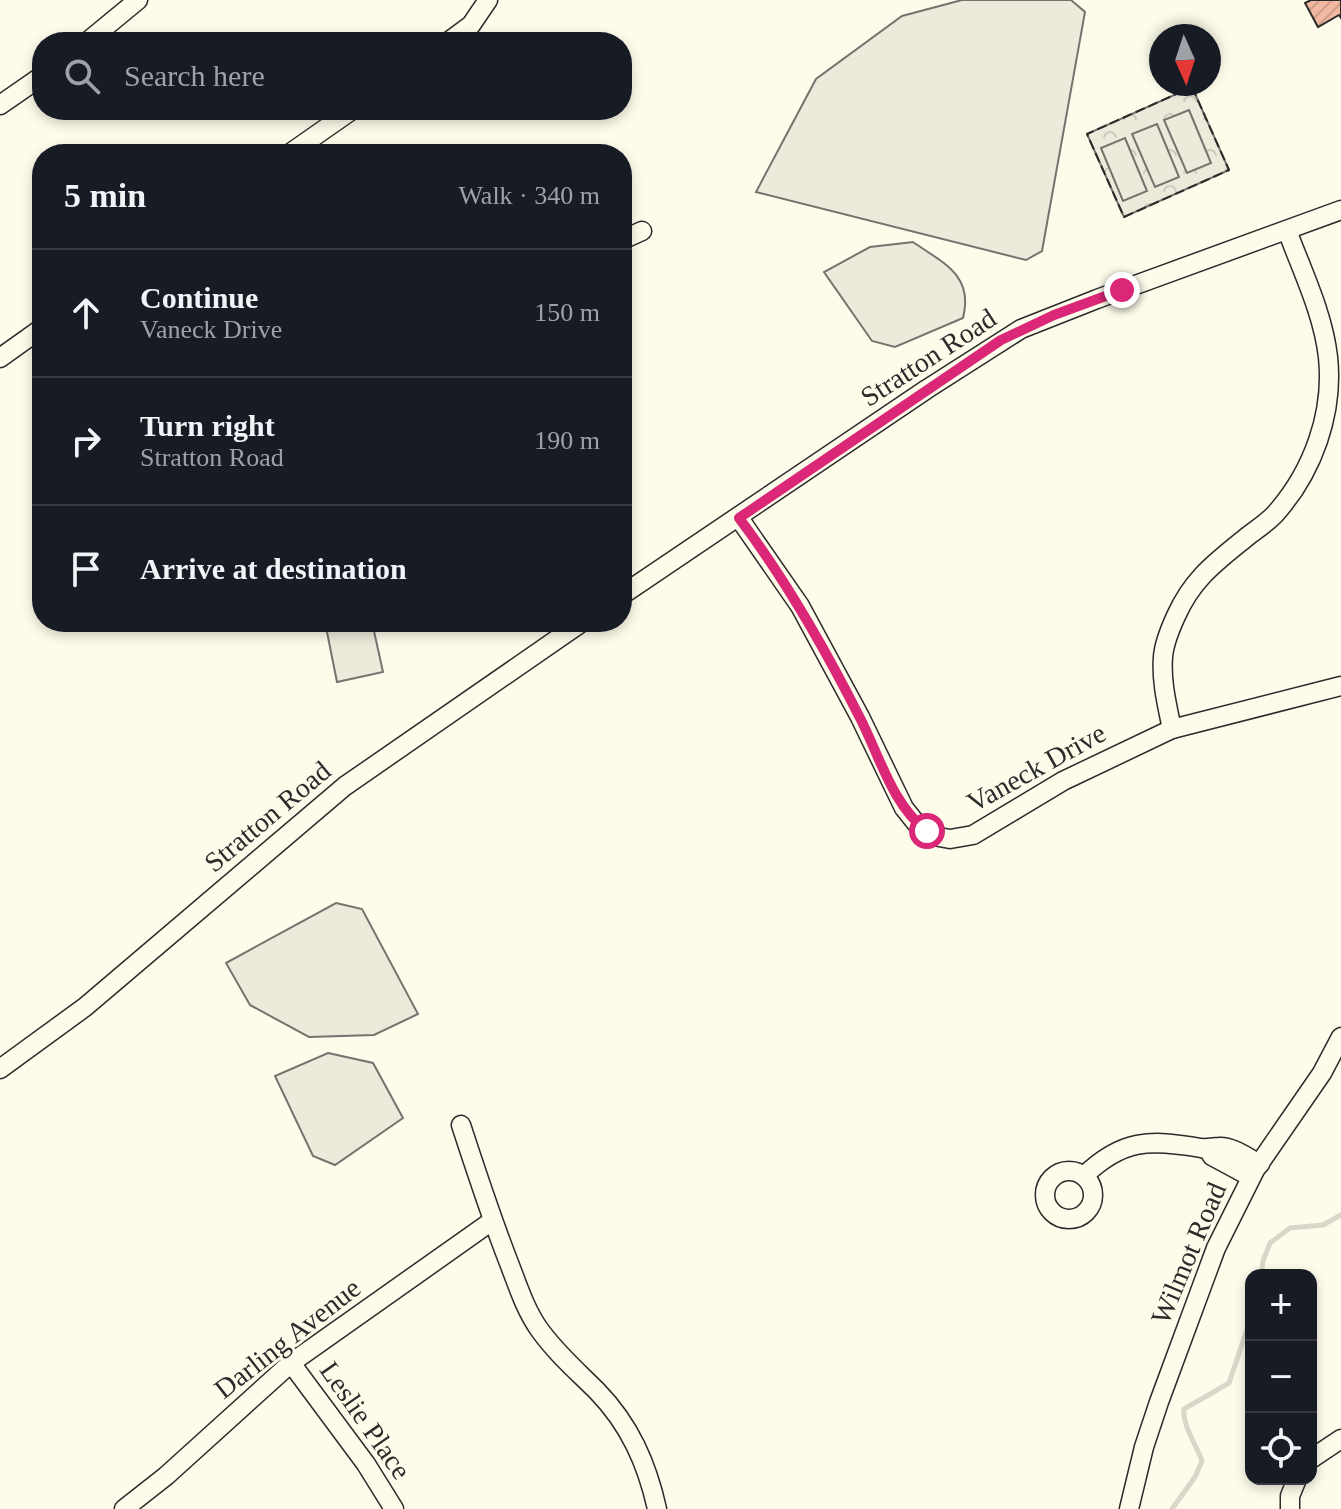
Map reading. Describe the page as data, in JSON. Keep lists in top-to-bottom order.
{
  "streets": {
    "street": [
      "Stratton Road",
      "Vaneck Drive",
      "Wilmot Road",
      "Darling Avenue",
      "Leslie Place"
    ]
  },
  "crossings": [
    ["Stratton Road", "Vaneck Drive"],
    ["Darling Avenue", "Leslie Place"]
  ],
  "north": "bottom",
  "page": {
    "search": "Search here",
    "heading": ["5 min", "Walk · 340 m"],
    "list": [
      ["Continue", "Vaneck Drive", "150 m"],
      ["Turn right", "Stratton Road", "190 m"],
      "Arrive at destination"
    ],
    "map_buttons": ["+", "−"]
  }
}
